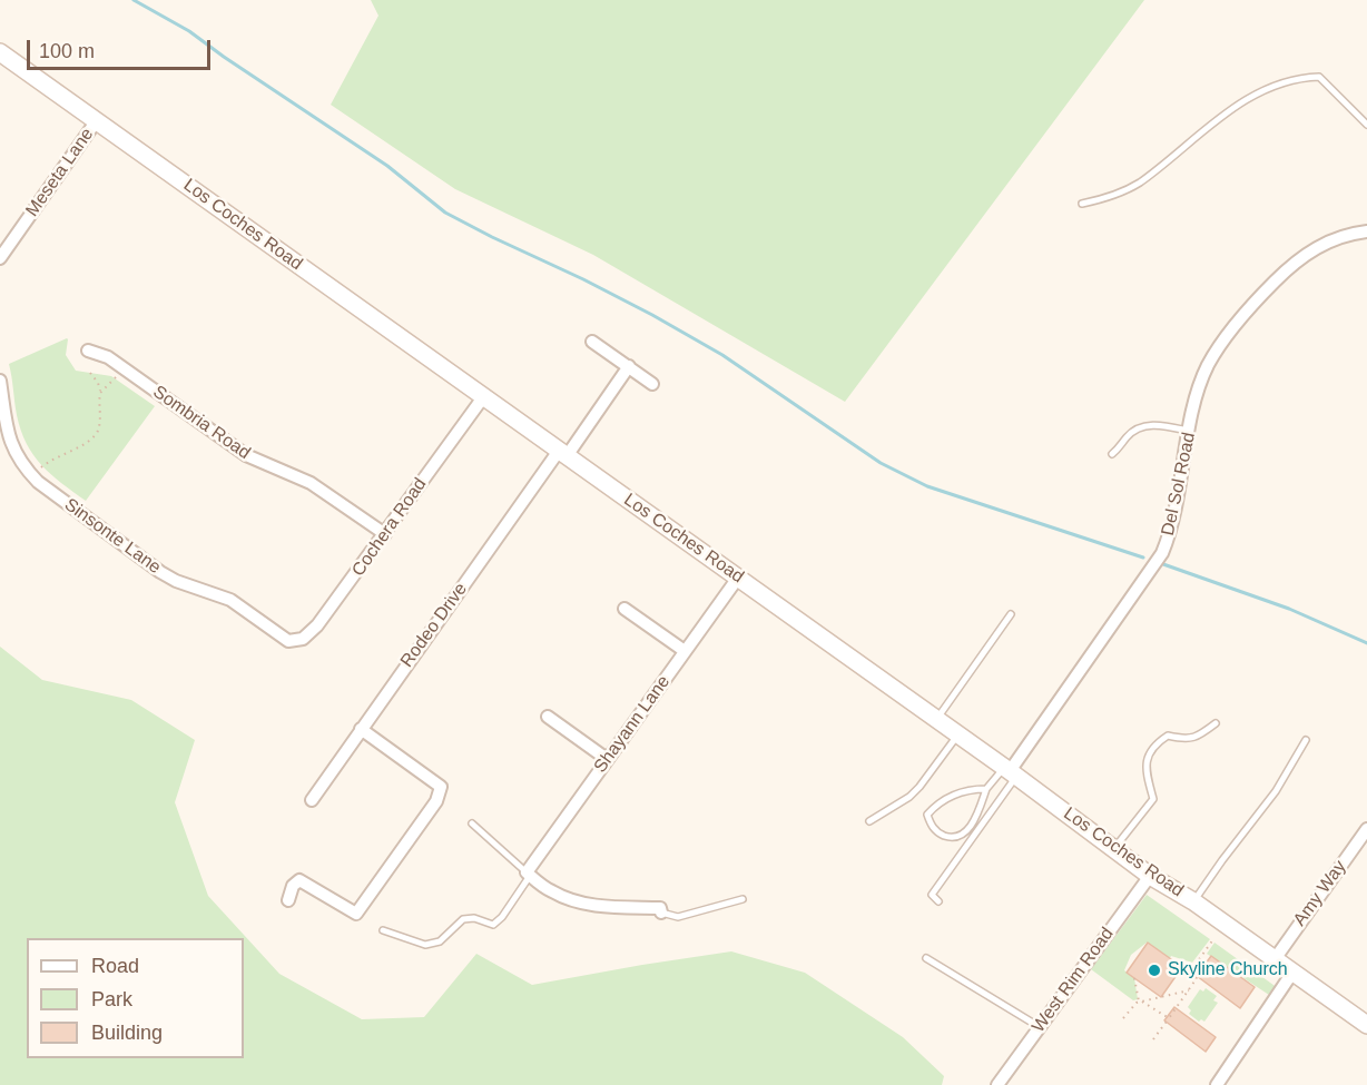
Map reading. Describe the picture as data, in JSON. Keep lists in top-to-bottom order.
{
  "streets": {
    "main road": ["Los Coches Road"],
    "street": [
      "Meseta Lane",
      "Sombria Road",
      "Del Sol Road",
      "Cochera Road",
      "Sinsonte Lane",
      "Rodeo Drive",
      "Shayann Lane",
      "Amy Way",
      "West Rim Road"
    ]
  },
  "crossings": [
    ["Meseta Lane", "Los Coches Road"],
    ["Los Coches Road", "Del Sol Road"],
    ["Los Coches Road", "Cochera Road"],
    ["Los Coches Road", "Rodeo Drive"],
    ["Los Coches Road", "Shayann Lane"],
    ["Los Coches Road", "Amy Way"],
    ["Los Coches Road", "West Rim Road"],
    ["Sombria Road", "Cochera Road"],
    ["Cochera Road", "Sinsonte Lane"]
  ],
  "places": ["Skyline Church"],
  "legend": ["Road", "Park", "Building"],
  "scale_bar": "100 m"
}
